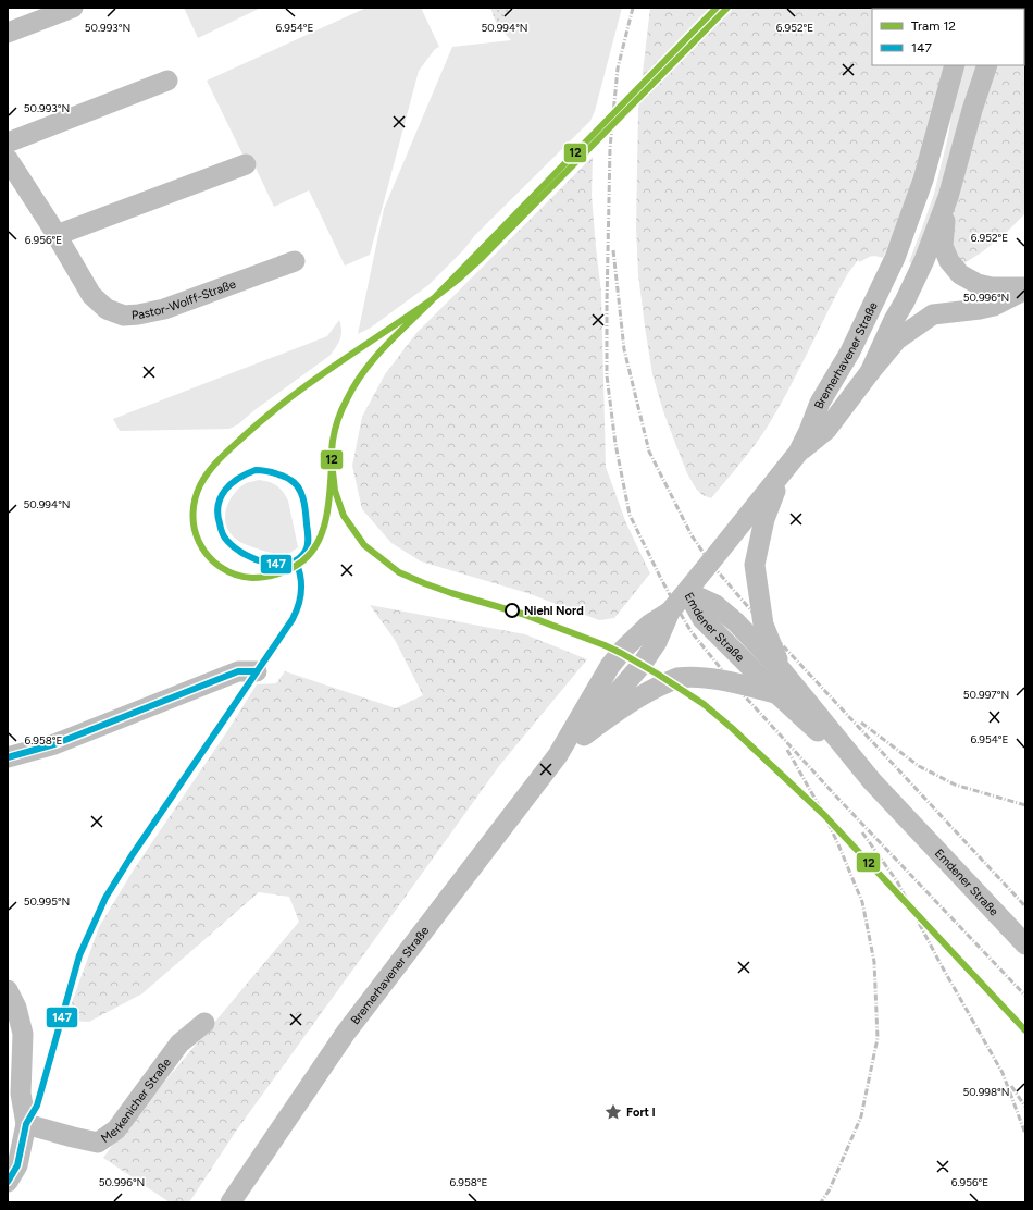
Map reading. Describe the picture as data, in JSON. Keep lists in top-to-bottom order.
{
  "streets": {
    "street": [
      "Pastor-Wolff-Straße",
      "Bremerhavener Straße",
      "Emdener Straße",
      "Merkenicher Straße"
    ]
  },
  "crossings": [
    ["Bremerhavener Straße", "Emdener Straße"]
  ],
  "places": {
    "other": ["Niehl Nord"],
    "place": ["Fort I"]
  },
  "lines": ["tram line 12", "transit line 147"],
  "legend": ["Tram 12", "147"],
  "coordinates": [
    "6.952°E",
    "50.993°N",
    "6.954°E",
    "50.994°N",
    "6.956°E",
    "50.996°N",
    "50.997°N",
    "6.958°E",
    "50.995°N",
    "50.998°N"
  ]
}
